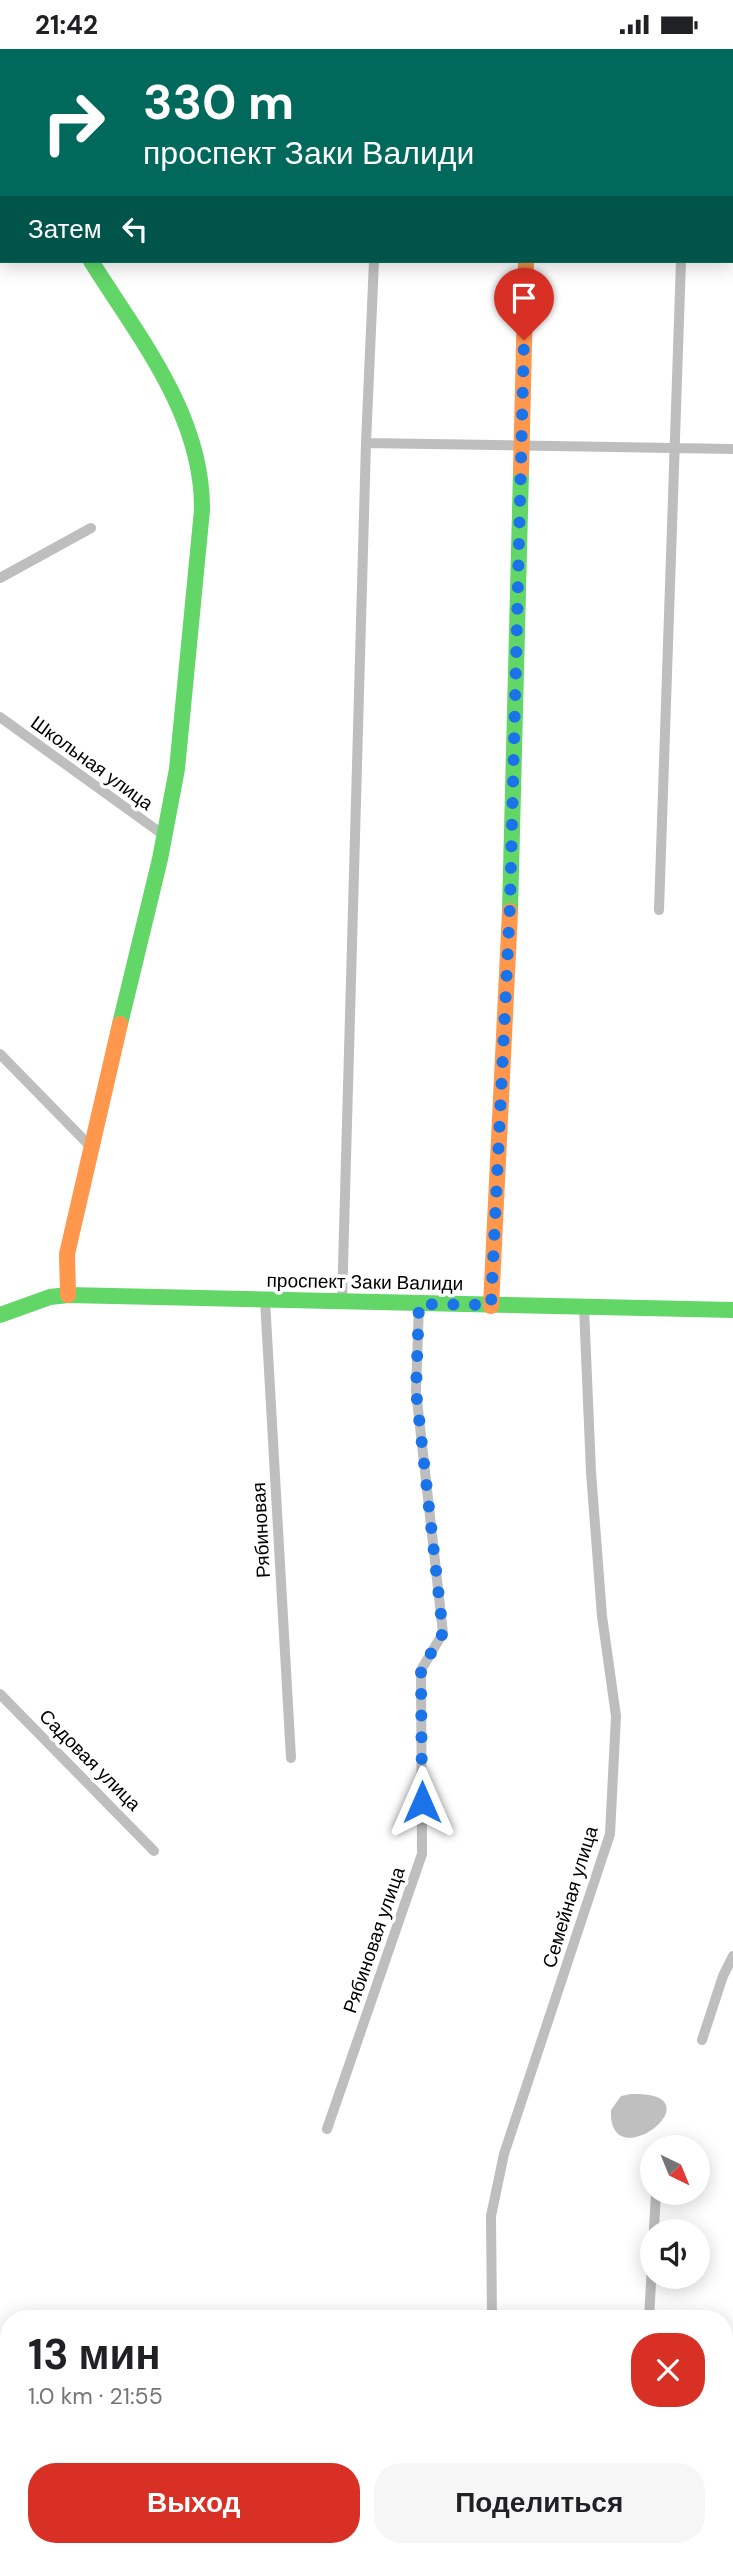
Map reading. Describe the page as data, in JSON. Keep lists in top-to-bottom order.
{
  "streets": {
    "street": [
      "Школьная улица",
      "проспект Заки Валиди",
      "Рябиновая",
      "Садовая улица",
      "Семейная улица",
      "Рябиновая улица"
    ]
  },
  "crossings": [
    ["проспект Заки Валиди", "Рябиновая"],
    ["проспект Заки Валиди", "Семейная улица"],
    ["проспект Заки Валиди", "Рябиновая улица"]
  ],
  "north": "bottom right",
  "page": {
    "status": "21:42",
    "turn": ["330 m", "проспект Заки Валиди"],
    "then": "Затем",
    "heading": ["13 мин", "1.0 km · 21:55"],
    "buttons": ["Выход", "Поделиться"]
  }
}
